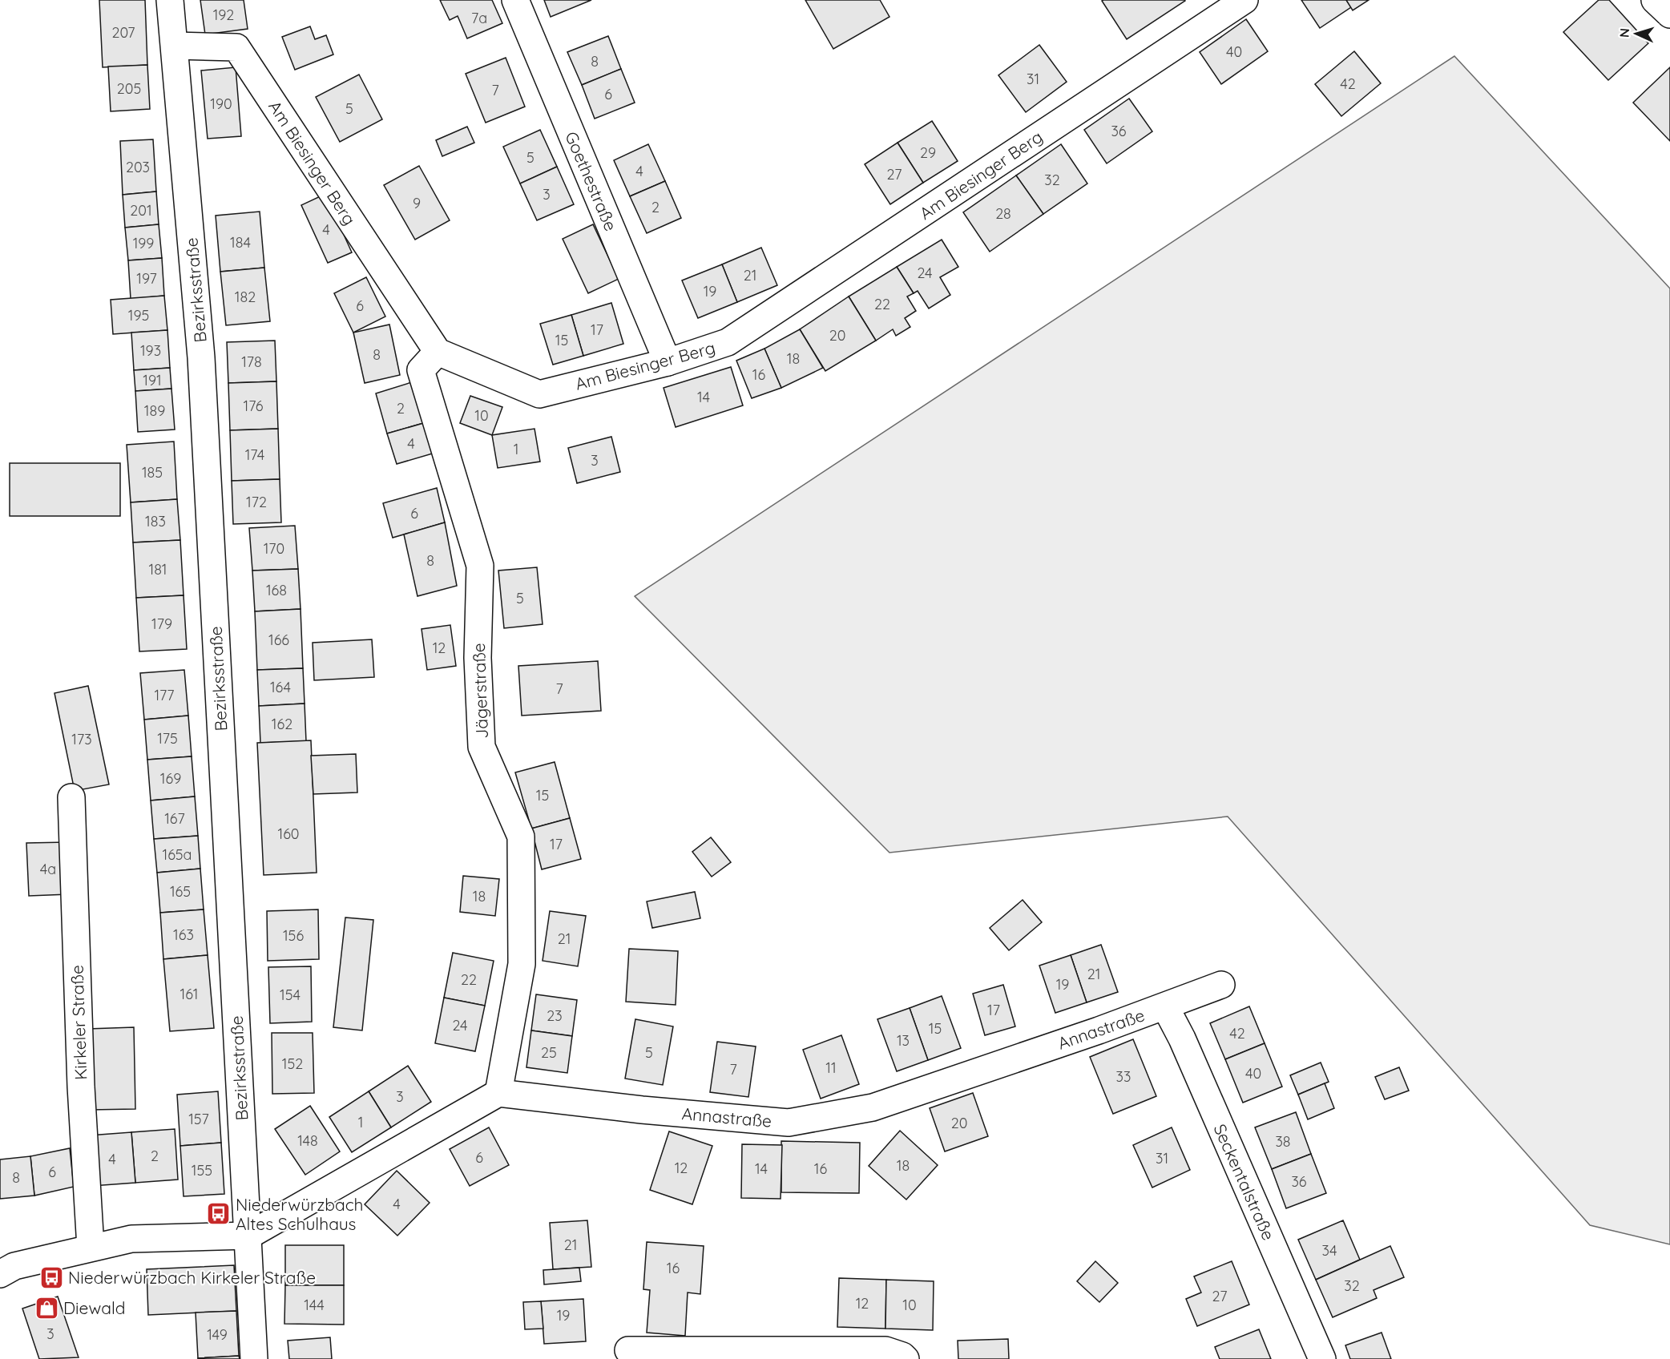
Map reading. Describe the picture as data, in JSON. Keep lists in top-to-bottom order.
{
  "streets": {
    "street": [
      "Am Biesinger Berg",
      "Goethestraße",
      "Bezirksstraße",
      "Jägerstraße",
      "Kirkeler Straße",
      "Annastraße",
      "Seckentalstraße"
    ]
  },
  "crossings": [
    ["Am Biesinger Berg", "Goethestraße"],
    ["Am Biesinger Berg", "Bezirksstraße"],
    ["Am Biesinger Berg", "Jägerstraße"],
    ["Jägerstraße", "Annastraße"],
    ["Annastraße", "Seckentalstraße"]
  ],
  "places": {
    "bus stop": ["Niederwürzbach Altes Schulhaus", "Niederwürzbach Kirkeler Straße"],
    "shop": ["Diewald"]
  },
  "house_numbers": [
    "192",
    "7a",
    "207",
    "40",
    "8",
    "31",
    "42",
    "205",
    "7",
    "6",
    "190",
    "5",
    "36",
    "29",
    "5",
    "203",
    "4",
    "27",
    "32",
    "3",
    "9",
    "2",
    "201",
    "28",
    "4",
    "184",
    "199",
    "24",
    "21",
    "197",
    "19",
    "182",
    "22",
    "6",
    "195",
    "17",
    "20",
    "15",
    "193",
    "8",
    "18",
    "178",
    "16",
    "191",
    "14",
    "176",
    "2",
    "189",
    "10",
    "4",
    "1",
    "174",
    "3",
    "185",
    "172",
    "6",
    "183",
    "170",
    "8",
    "181",
    "168",
    "5",
    "179",
    "166",
    "12",
    "164",
    "7",
    "177",
    "162",
    "175",
    "173",
    "169",
    "15",
    "167",
    "160",
    "17",
    "165a",
    "4a",
    "165",
    "18",
    "163",
    "156",
    "21",
    "21",
    "22",
    "19",
    "161",
    "154",
    "17",
    "23",
    "24",
    "15",
    "42",
    "13",
    "25",
    "5",
    "152",
    "11",
    "7",
    "40",
    "33",
    "3",
    "157",
    "1",
    "20",
    "148",
    "38",
    "2",
    "6",
    "31",
    "4",
    "18",
    "12",
    "14",
    "16",
    "155",
    "6",
    "8",
    "36",
    "4",
    "21",
    "34",
    "16",
    "32",
    "27",
    "12",
    "144",
    "10",
    "19",
    "3",
    "149"
  ],
  "north": "left"
}
